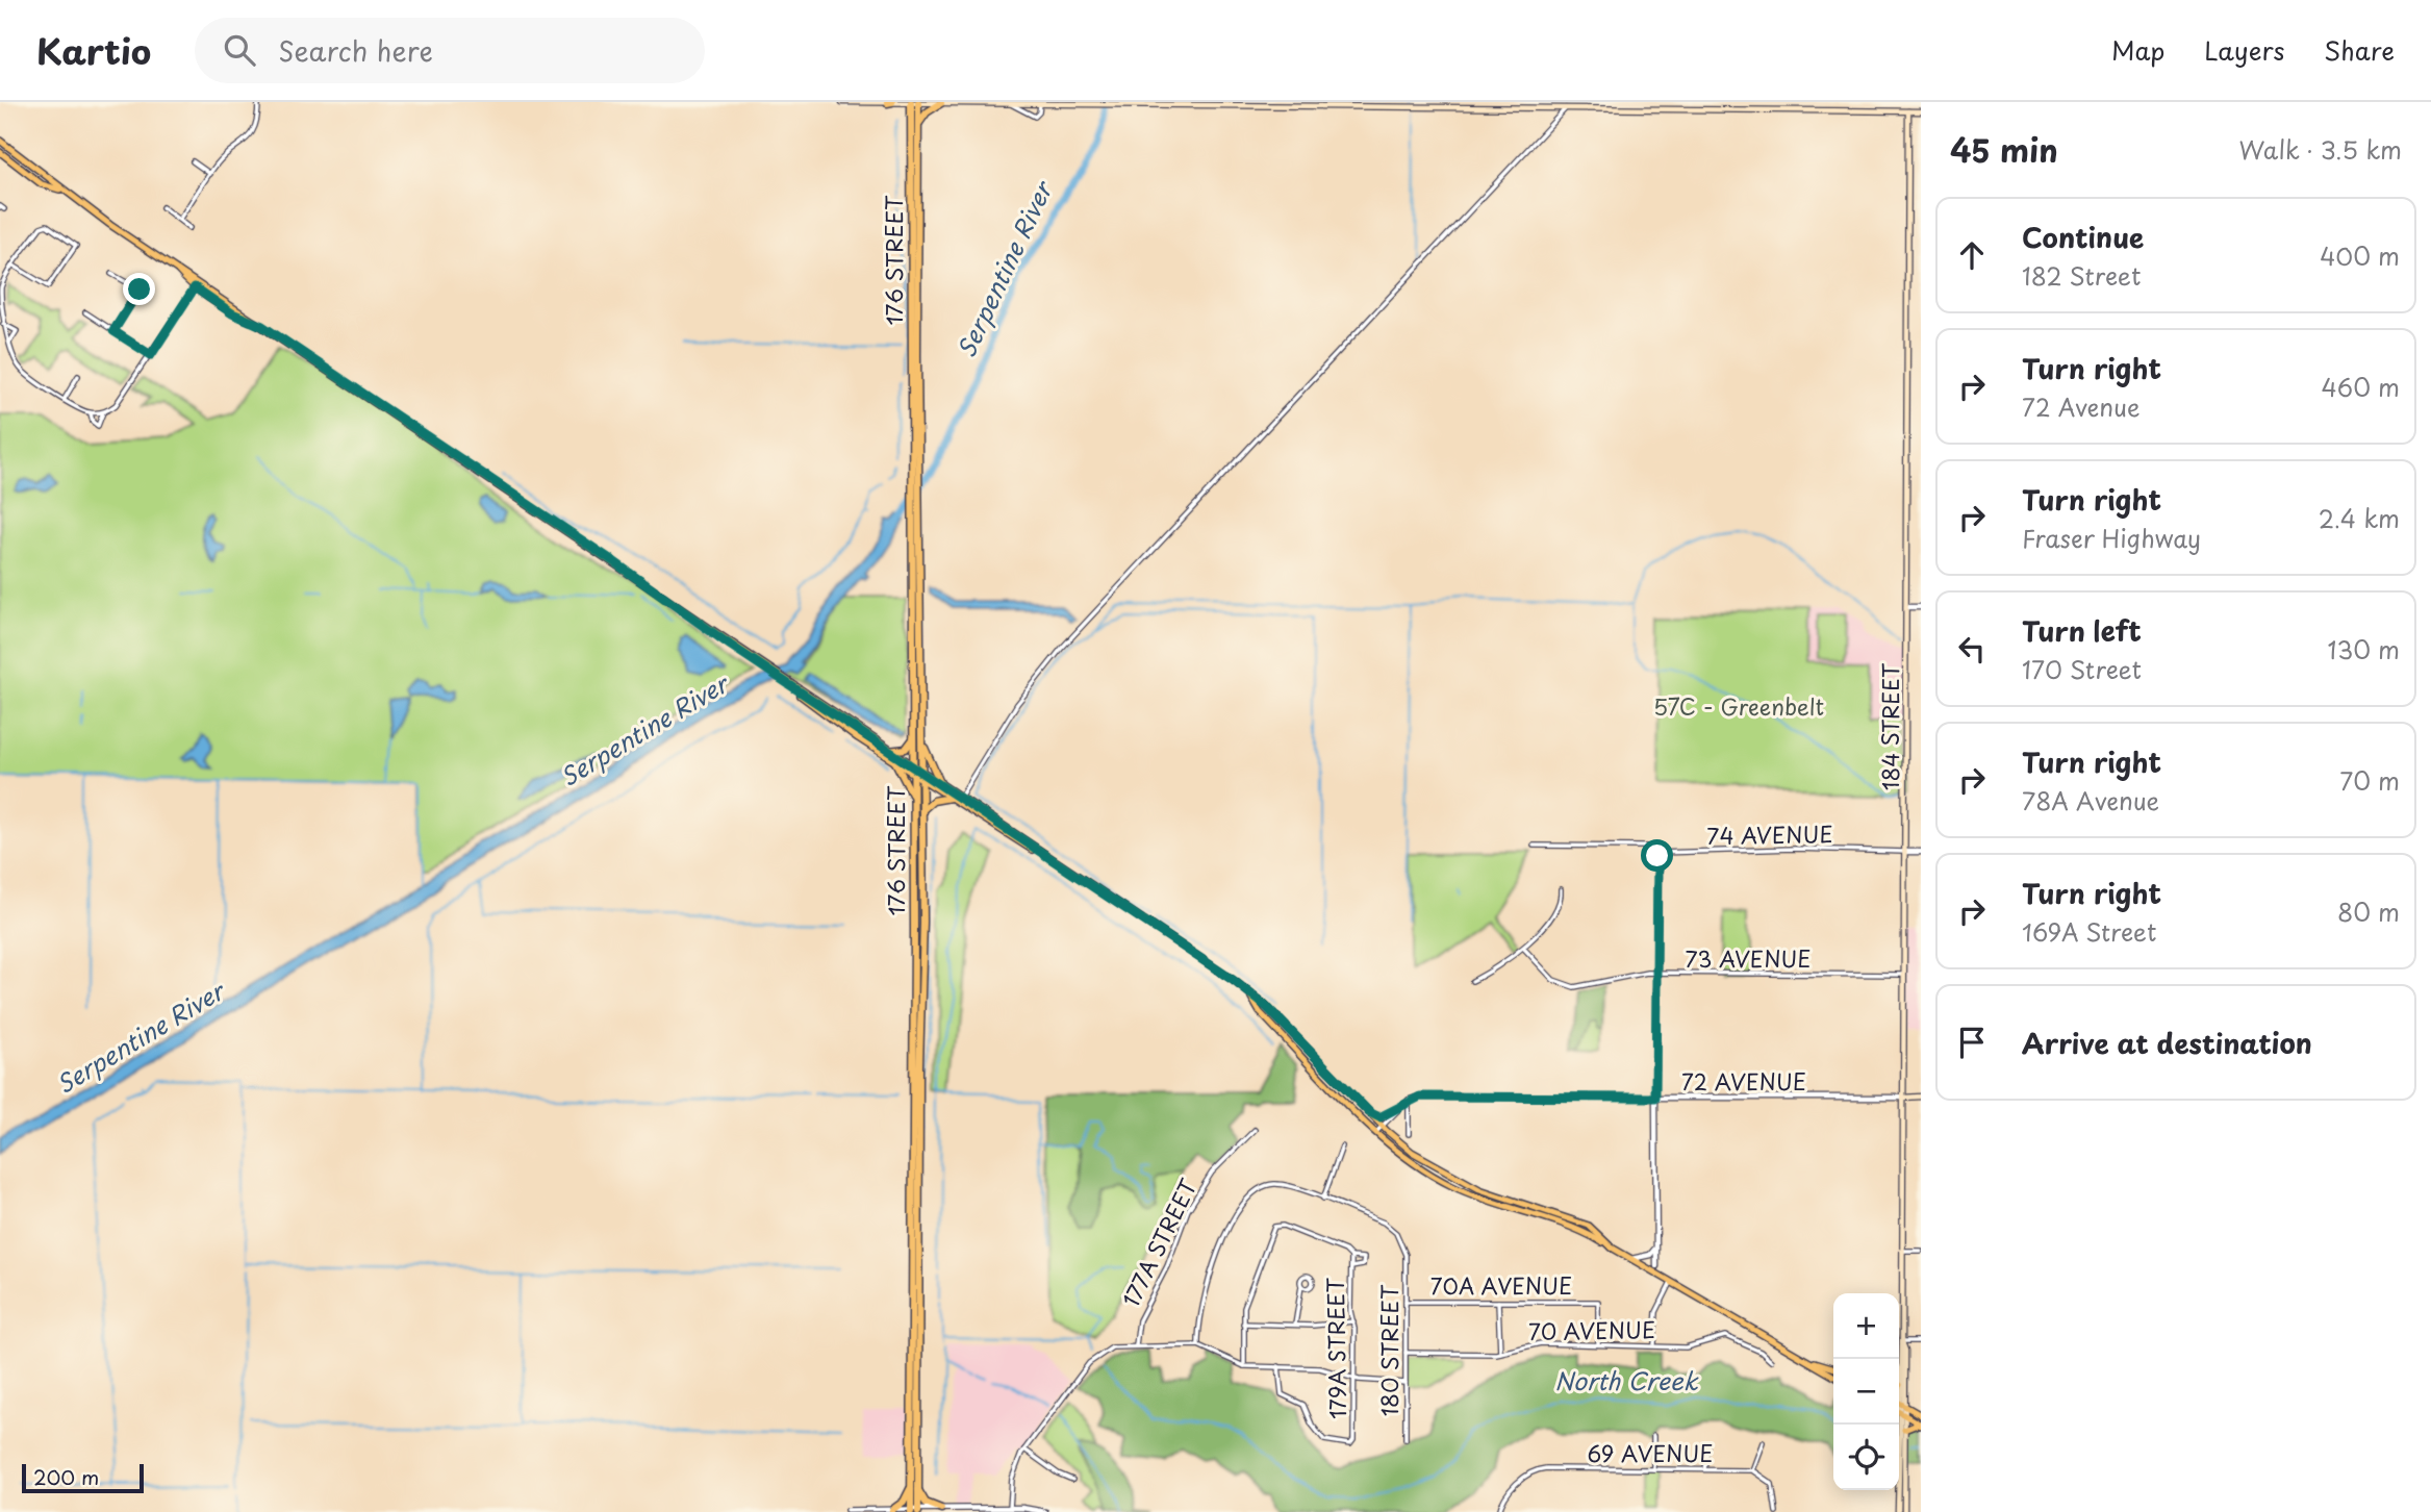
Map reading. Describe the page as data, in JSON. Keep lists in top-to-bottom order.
{
  "streets": {
    "highway": ["176 STREET"],
    "main road": ["184 STREET", "72 AVENUE"],
    "street": [
      "74 AVENUE",
      "73 AVENUE",
      "177A STREET",
      "70A AVENUE",
      "70 AVENUE",
      "179A STREET",
      "180 STREET",
      "69 AVENUE"
    ]
  },
  "crossings": [
    ["184 STREET", "74 AVENUE"],
    ["184 STREET", "73 AVENUE"],
    ["184 STREET", "72 AVENUE"],
    ["70A AVENUE", "70 AVENUE"],
    ["70A AVENUE", "180 STREET"],
    ["70 AVENUE", "180 STREET"]
  ],
  "water": ["Serpentine River", "North Creek"],
  "parks": ["57C - Greenbelt"],
  "scale_bar": "200 m",
  "page": {
    "header": "Kartio",
    "search": "Search here",
    "nav": ["Map", "Layers", "Share"],
    "heading": ["45 min", "Walk · 3.5 km"],
    "list": [
      ["Continue", "182 Street", "400 m"],
      ["Turn right", "72 Avenue", "460 m"],
      ["Turn right", "Fraser Highway", "2.4 km"],
      ["Turn left", "170 Street", "130 m"],
      ["Turn right", "78A Avenue", "70 m"],
      ["Turn right", "169A Street", "80 m"],
      "Arrive at destination"
    ],
    "map_buttons": ["+", "−"],
    "scale": "200 m"
  }
}
